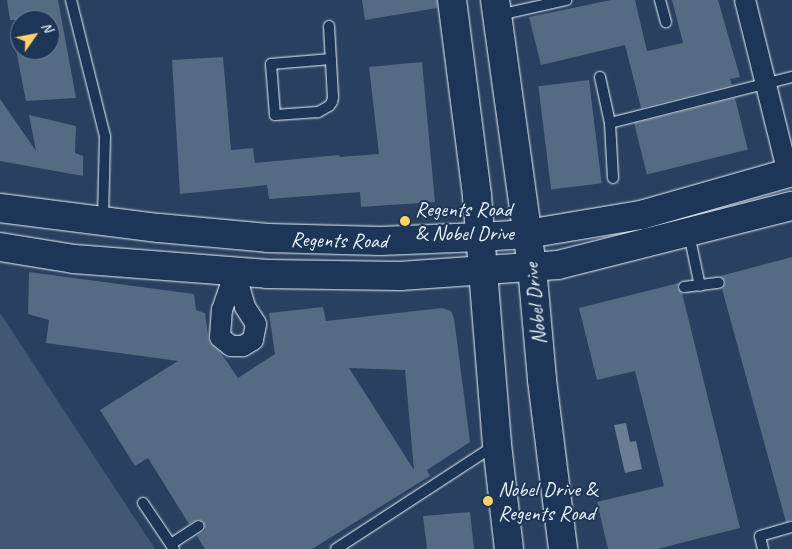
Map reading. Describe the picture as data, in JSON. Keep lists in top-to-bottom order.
{
  "streets": {
    "main road": ["Regents Road", "Nobel Drive"]
  },
  "crossings": [
    ["Regents Road", "Nobel Drive"]
  ],
  "places": ["Regents Road & Nobel Drive", "Nobel Drive & Regents Road"],
  "north": "top right"
}
